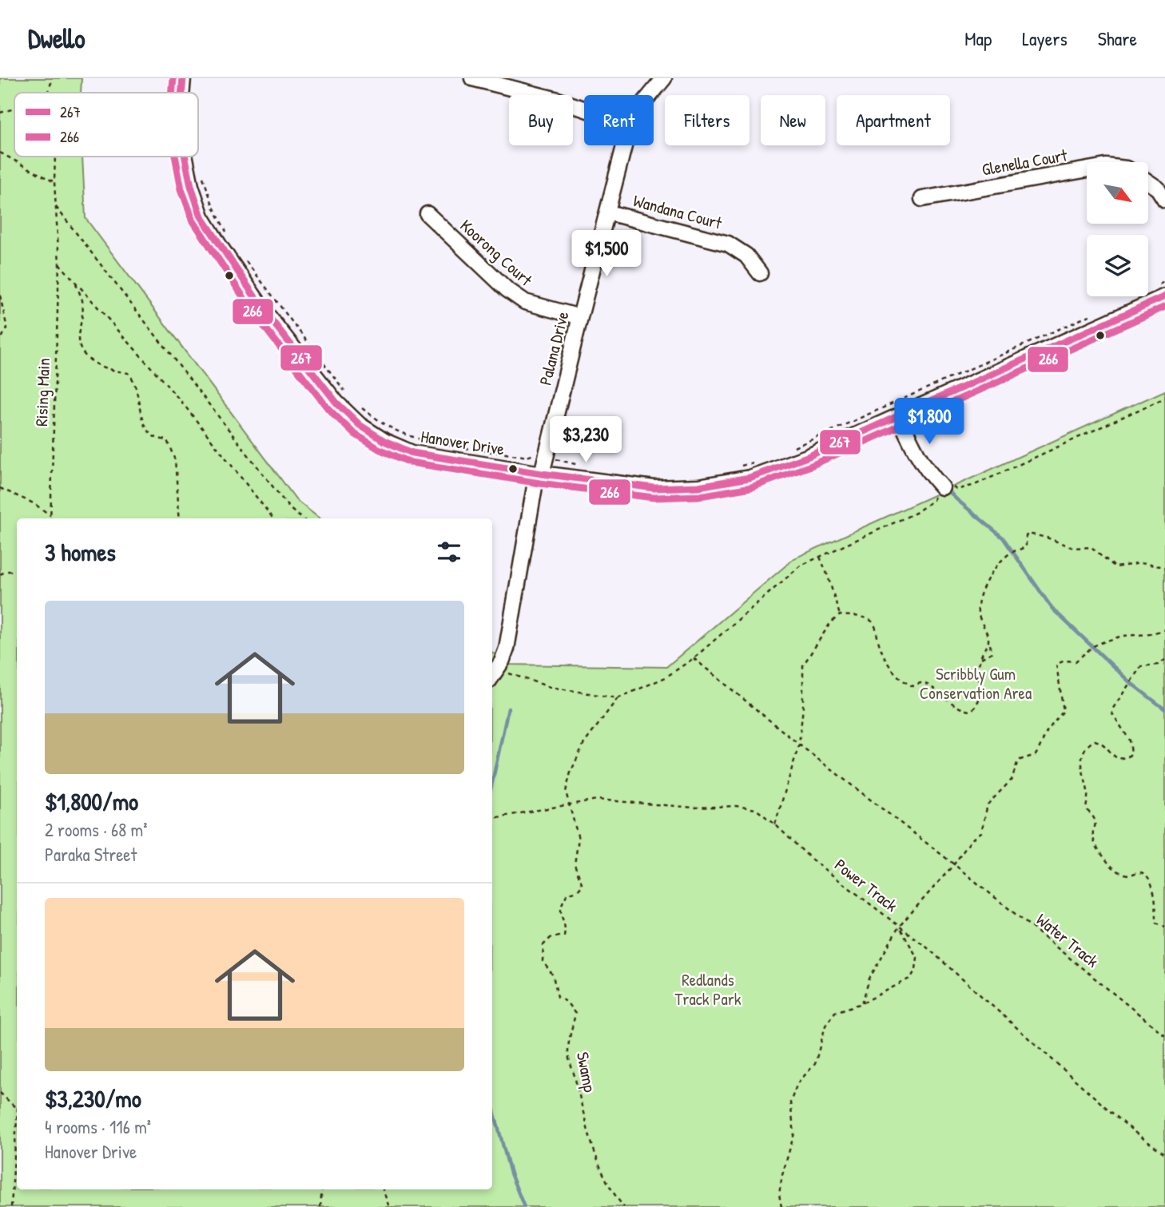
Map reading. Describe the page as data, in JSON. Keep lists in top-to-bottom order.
{
  "streets": {
    "street": [
      "Glenella Court",
      "Wandana Court",
      "Koorong Court",
      "Palana Drive",
      "Hanover Drive"
    ],
    "path": [
      "Rising Main",
      "Power Track",
      "Water Track",
      "Swamp"
    ]
  },
  "crossings": [
    ["Wandana Court", "Palana Drive"],
    ["Koorong Court", "Palana Drive"],
    ["Palana Drive", "Hanover Drive"],
    ["Power Track", "Swamp"]
  ],
  "parks": ["Scribbly Gum Conservation Area", "Redlands Track Park"],
  "lines": ["transit line 267", "transit line 266"],
  "legend": ["267", "266"],
  "north": "bottom right",
  "page": {
    "header": "Dwello",
    "nav": ["Map", "Layers", "Share"],
    "chip": [
      "Buy",
      "Rent",
      "Filters",
      "New",
      "Apartment"
    ],
    "price": ["$1,500", "$1,800", "$3,230"],
    "heading": "3 homes",
    "list": [
      {
        "name": "$1,800/mo",
        "note": "2 rooms · 68 m² · Paraka Street"
      },
      {
        "name": "$3,230/mo",
        "note": "4 rooms · 116 m² · Hanover Drive"
      }
    ]
  }
}
